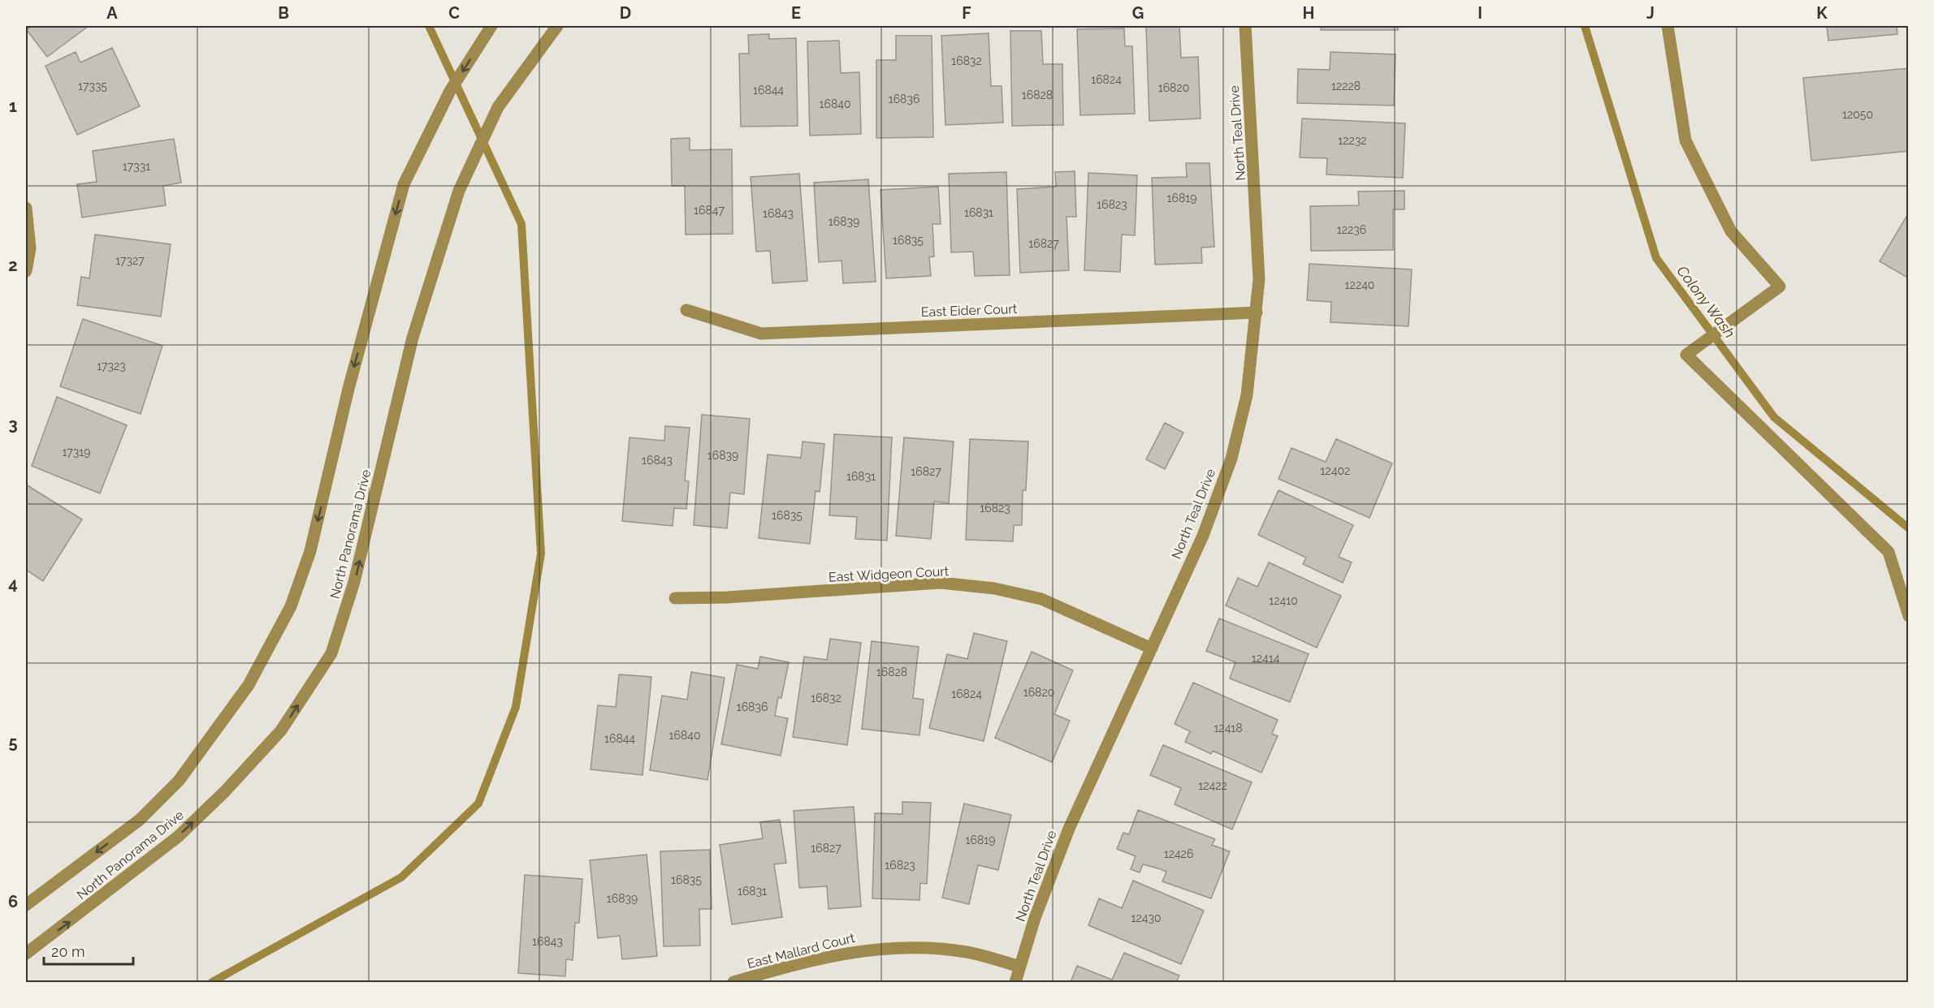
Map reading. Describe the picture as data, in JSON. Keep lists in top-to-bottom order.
{
  "streets": {
    "street": [
      "North Teal Drive",
      "East Eider Court",
      "North Panorama Drive",
      "East Widgeon Court",
      "East Mallard Court"
    ]
  },
  "crossings": [
    ["North Teal Drive", "East Eider Court"],
    ["North Teal Drive", "East Widgeon Court"],
    ["North Teal Drive", "East Mallard Court"]
  ],
  "water": ["Colony Wash"],
  "house_numbers": [
    "16832",
    "16824",
    "17335",
    "12228",
    "16820",
    "16844",
    "16828",
    "16836",
    "16840",
    "12050",
    "12232",
    "17331",
    "16819",
    "16823",
    "16847",
    "16831",
    "16843",
    "16839",
    "12236",
    "16835",
    "16827",
    "17327",
    "12240",
    "17323",
    "17319",
    "16839",
    "16843",
    "12402",
    "16827",
    "16831",
    "16823",
    "16835",
    "12410",
    "12414",
    "16828",
    "16820",
    "16824",
    "16832",
    "16836",
    "12418",
    "16840",
    "16844",
    "12422",
    "16819",
    "16827",
    "12426",
    "16823",
    "16835",
    "16831",
    "16839",
    "12430",
    "16843"
  ],
  "scale_bar": "20 m",
  "grid": {
    "columns": [
      "A",
      "B",
      "C",
      "D",
      "E",
      "F",
      "G",
      "H",
      "I",
      "J",
      "K"
    ],
    "rows": [
      "1",
      "2",
      "3",
      "4",
      "5",
      "6"
    ]
  }
}
